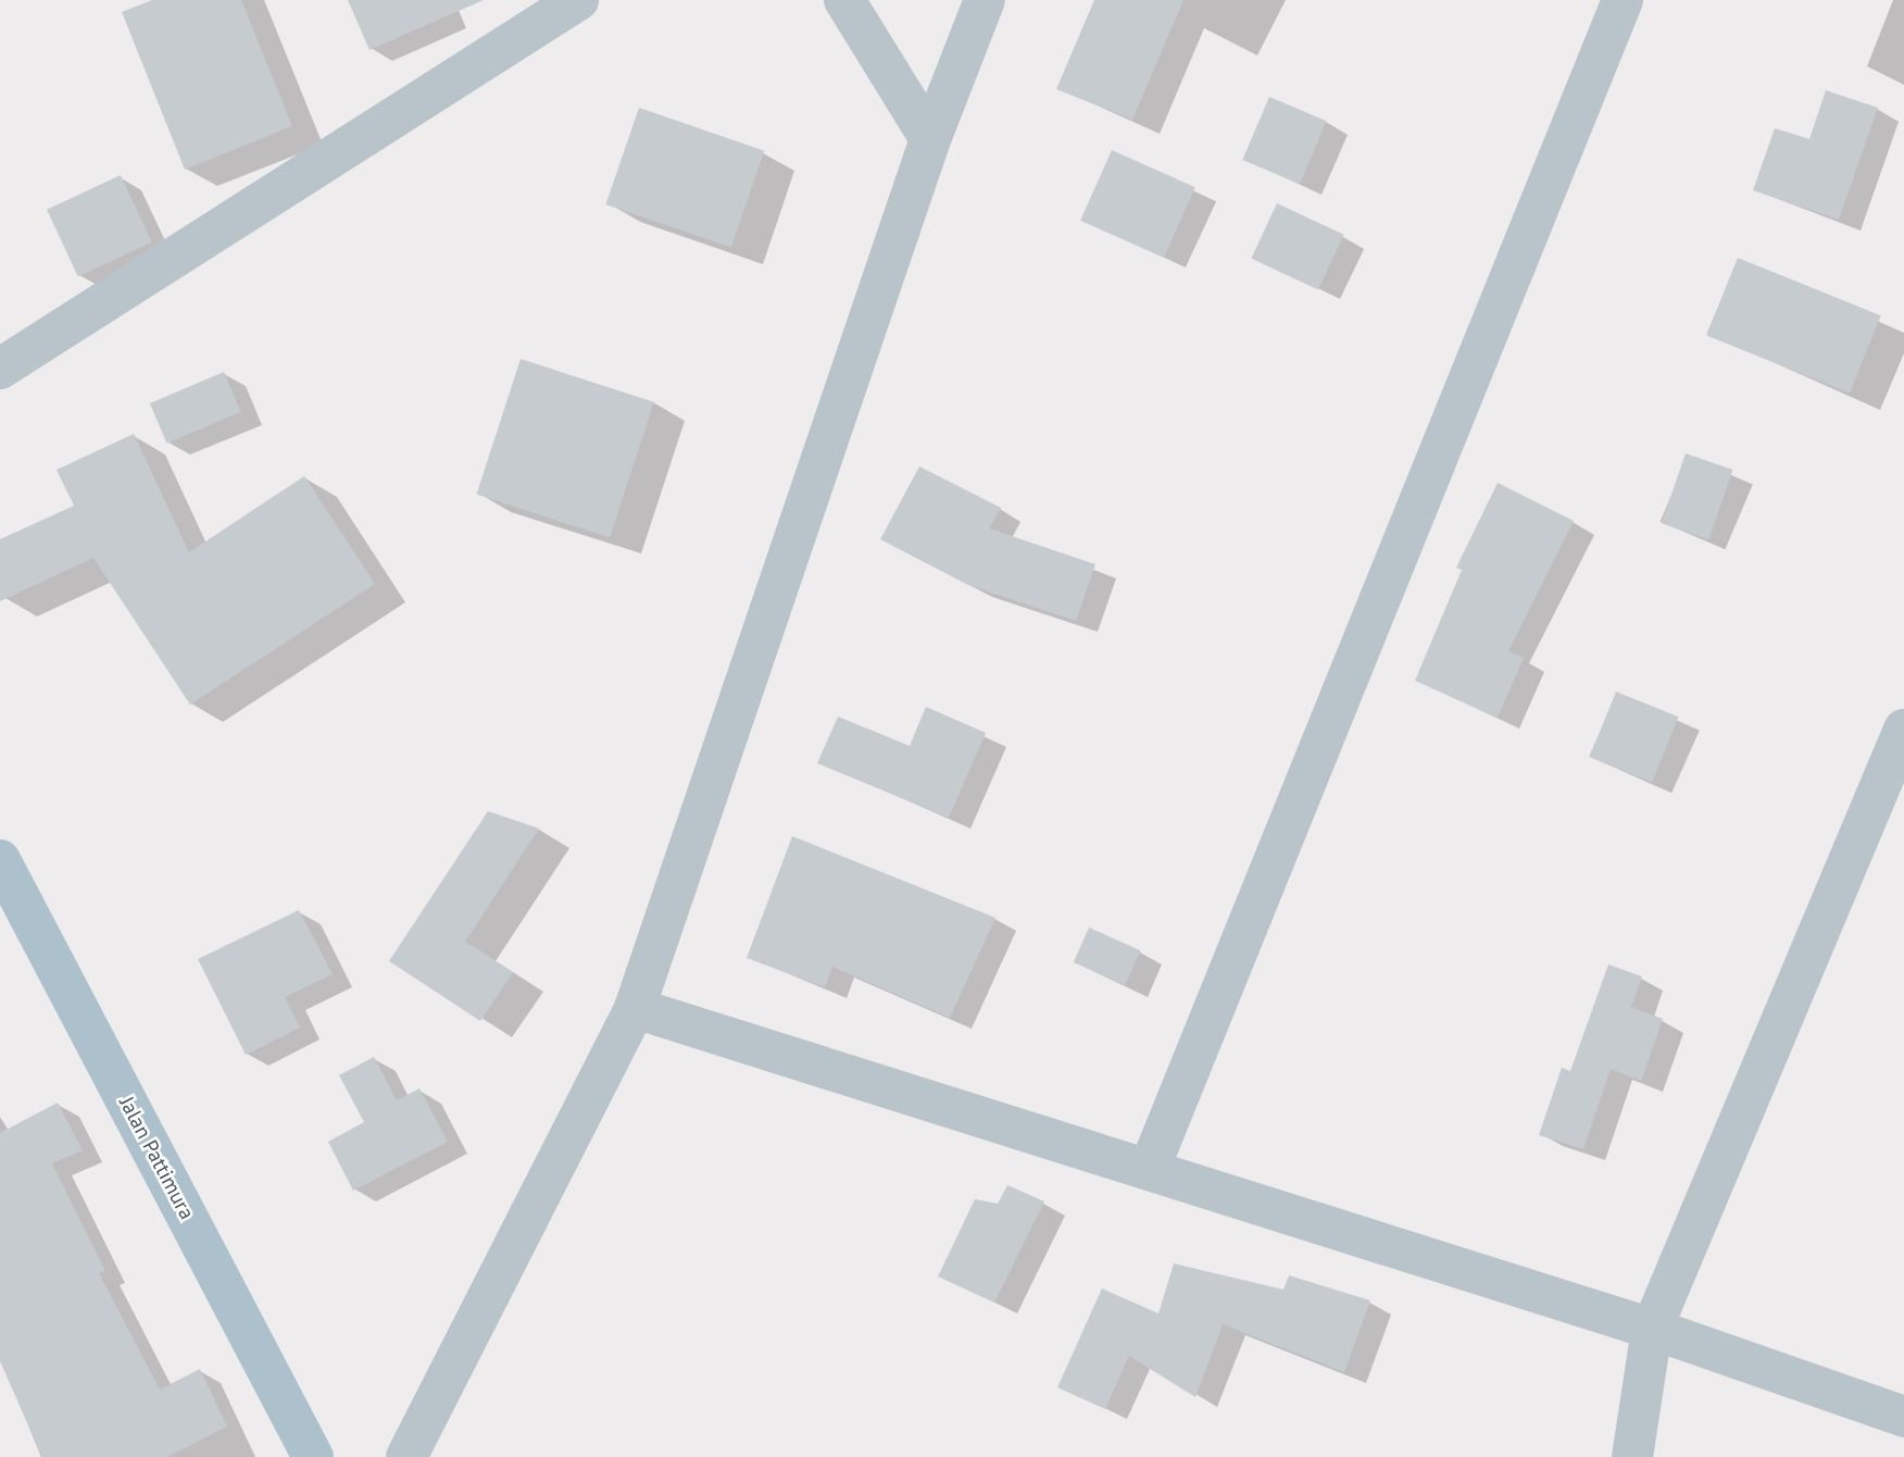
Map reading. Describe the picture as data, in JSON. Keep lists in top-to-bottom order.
{
  "streets": {
    "main road": ["Jalan Pattimura"]
  }
}
